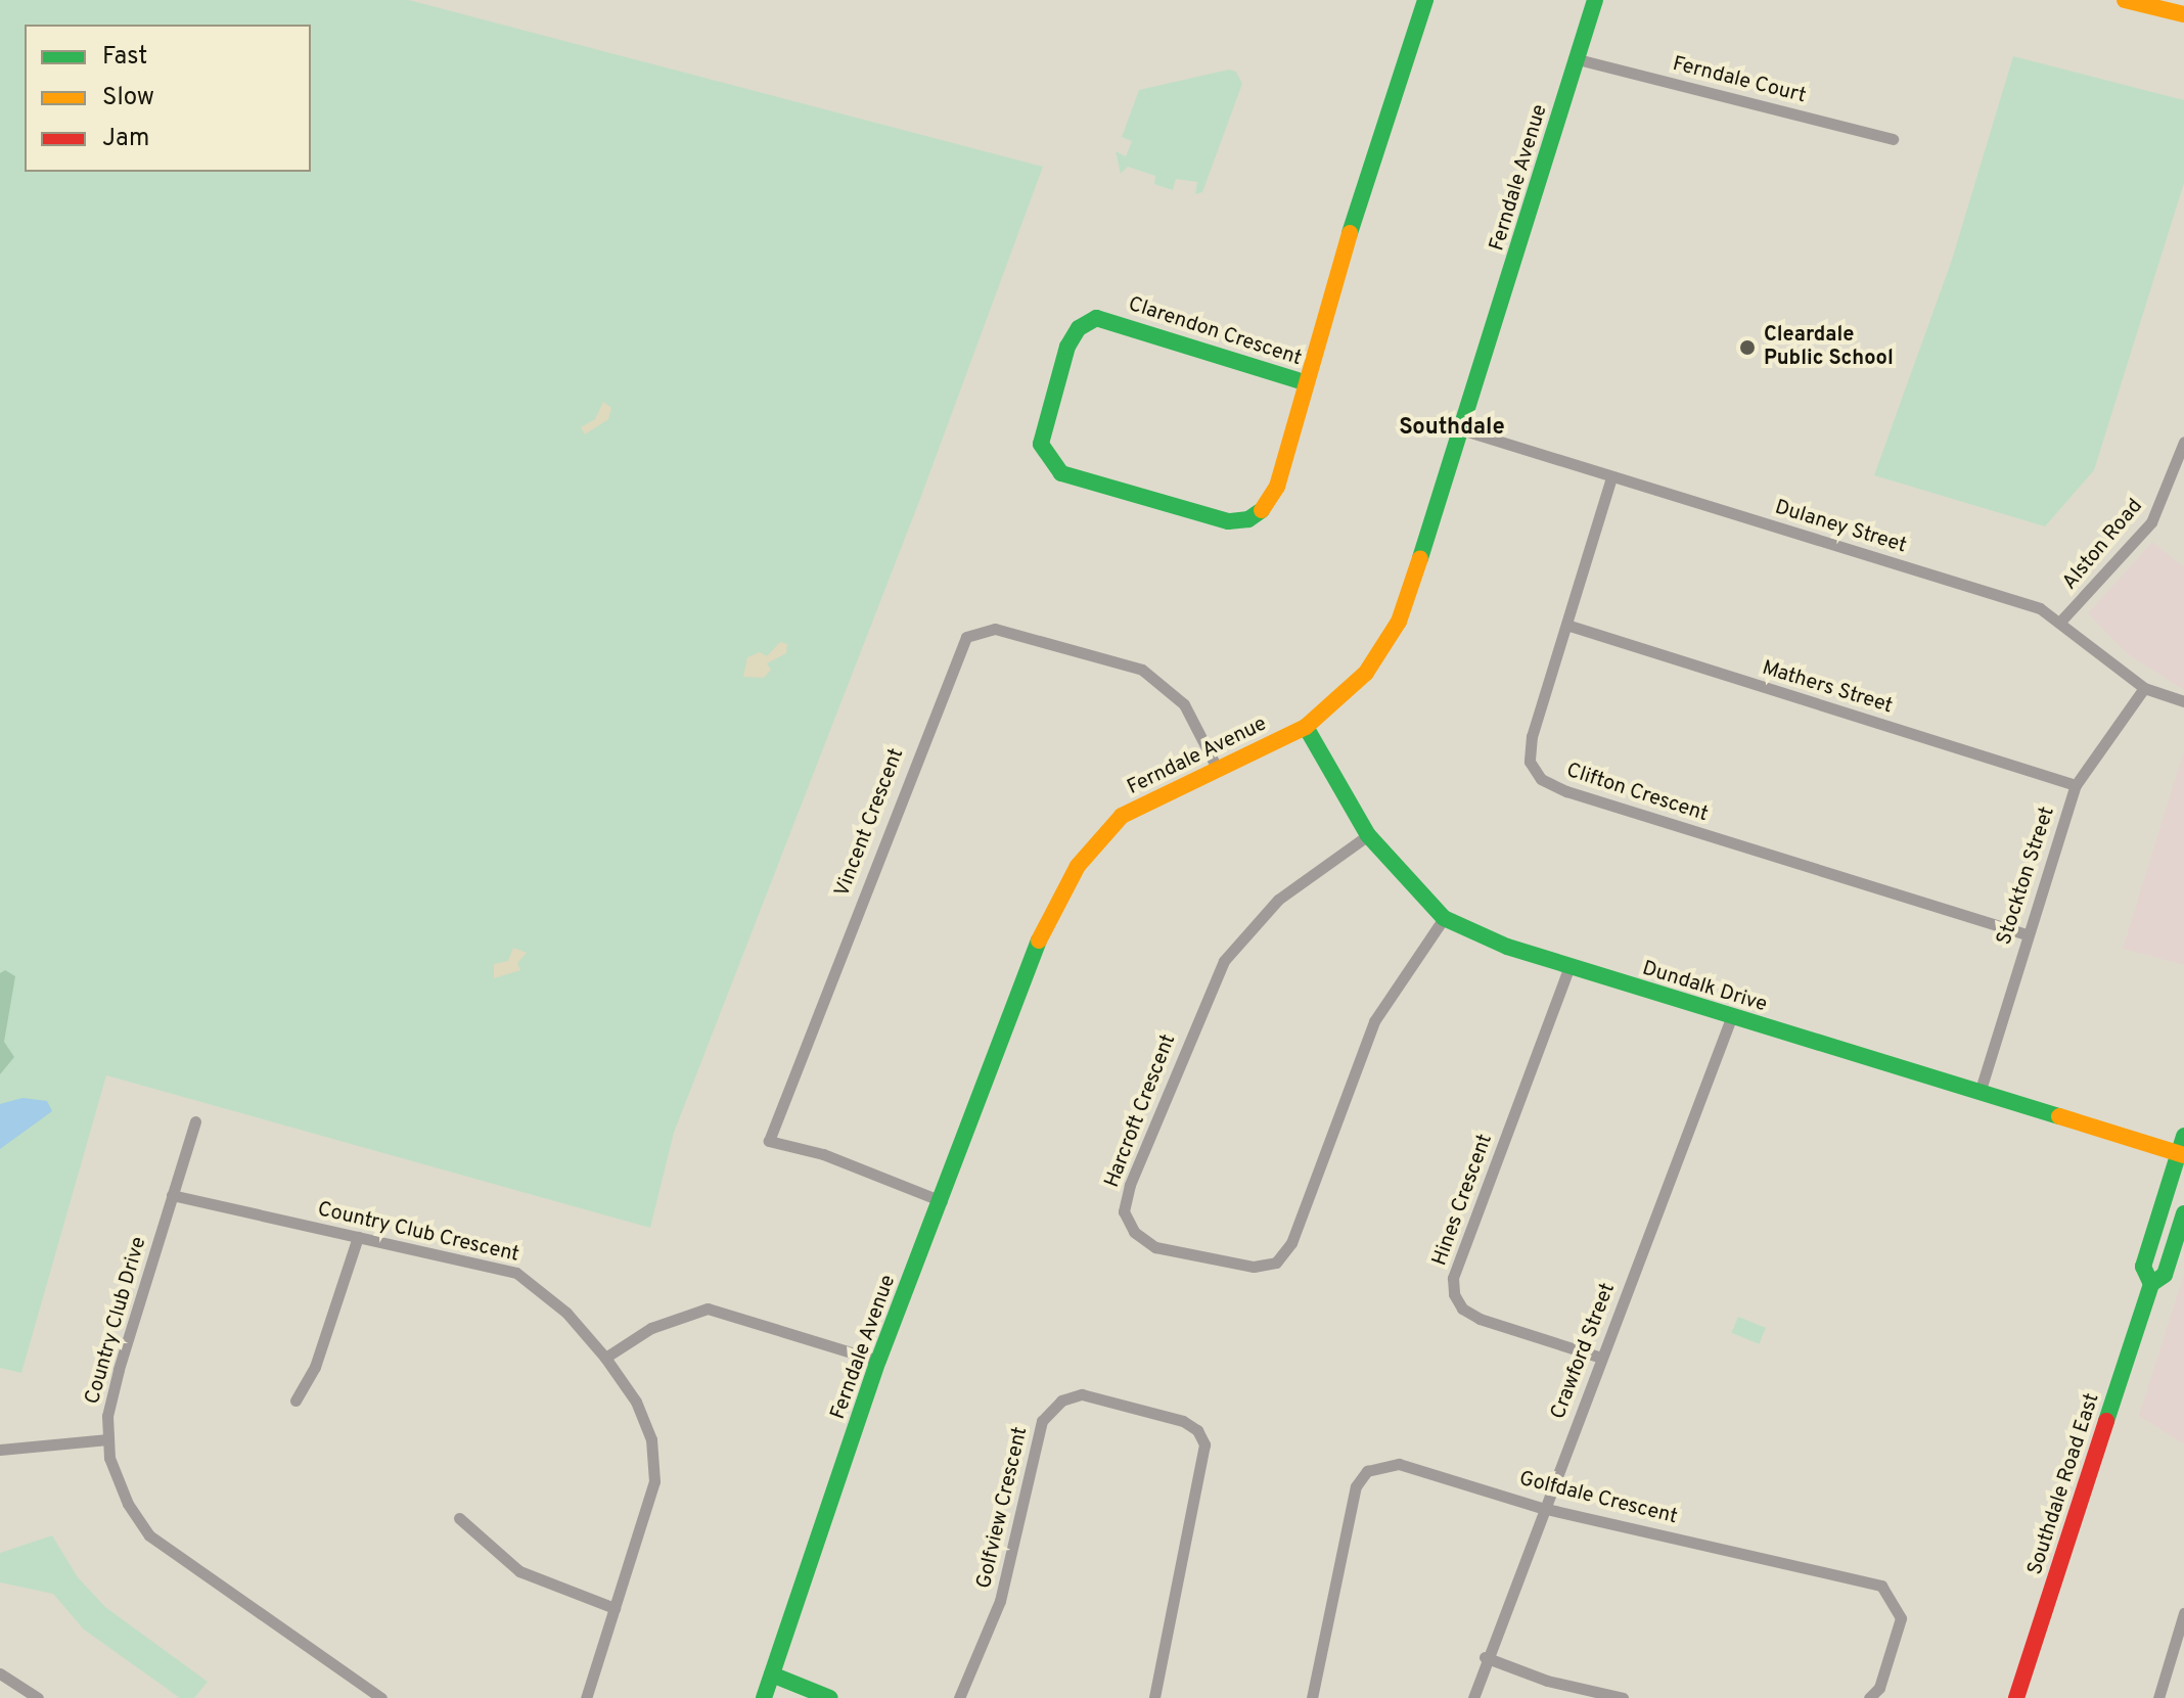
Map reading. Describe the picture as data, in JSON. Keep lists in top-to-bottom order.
{
  "streets": {
    "street": [
      "Ferndale Court",
      "Ferndale Avenue",
      "Clarendon Crescent",
      "Dulaney Street",
      "Alston Road",
      "Mathers Street",
      "Clifton Crescent",
      "Vincent Crescent",
      "Stockton Street",
      "Dundalk Drive",
      "Harcroft Crescent",
      "Hines Crescent",
      "Country Club Crescent",
      "Country Club Drive",
      "Crawford Street",
      "Southdale Road East",
      "Golfdale Crescent",
      "Golfview Crescent"
    ]
  },
  "crossings": [
    ["Ferndale Court", "Ferndale Avenue"],
    ["Ferndale Avenue", "Dulaney Street"],
    ["Ferndale Avenue", "Vincent Crescent"],
    ["Ferndale Avenue", "Dundalk Drive"],
    ["Dulaney Street", "Alston Road"],
    ["Dulaney Street", "Clifton Crescent"],
    ["Dulaney Street", "Stockton Street"],
    ["Mathers Street", "Clifton Crescent"],
    ["Mathers Street", "Stockton Street"],
    ["Clifton Crescent", "Stockton Street"],
    ["Stockton Street", "Dundalk Drive"],
    ["Dundalk Drive", "Harcroft Crescent"],
    ["Dundalk Drive", "Hines Crescent"],
    ["Dundalk Drive", "Crawford Street"],
    ["Dundalk Drive", "Southdale Road East"],
    ["Hines Crescent", "Crawford Street"],
    ["Country Club Crescent", "Country Club Drive"],
    ["Crawford Street", "Golfdale Crescent"]
  ],
  "districts": ["Southdale"],
  "places": ["Cleardale Public School"],
  "legend": ["Fast", "Slow", "Jam"]
}
